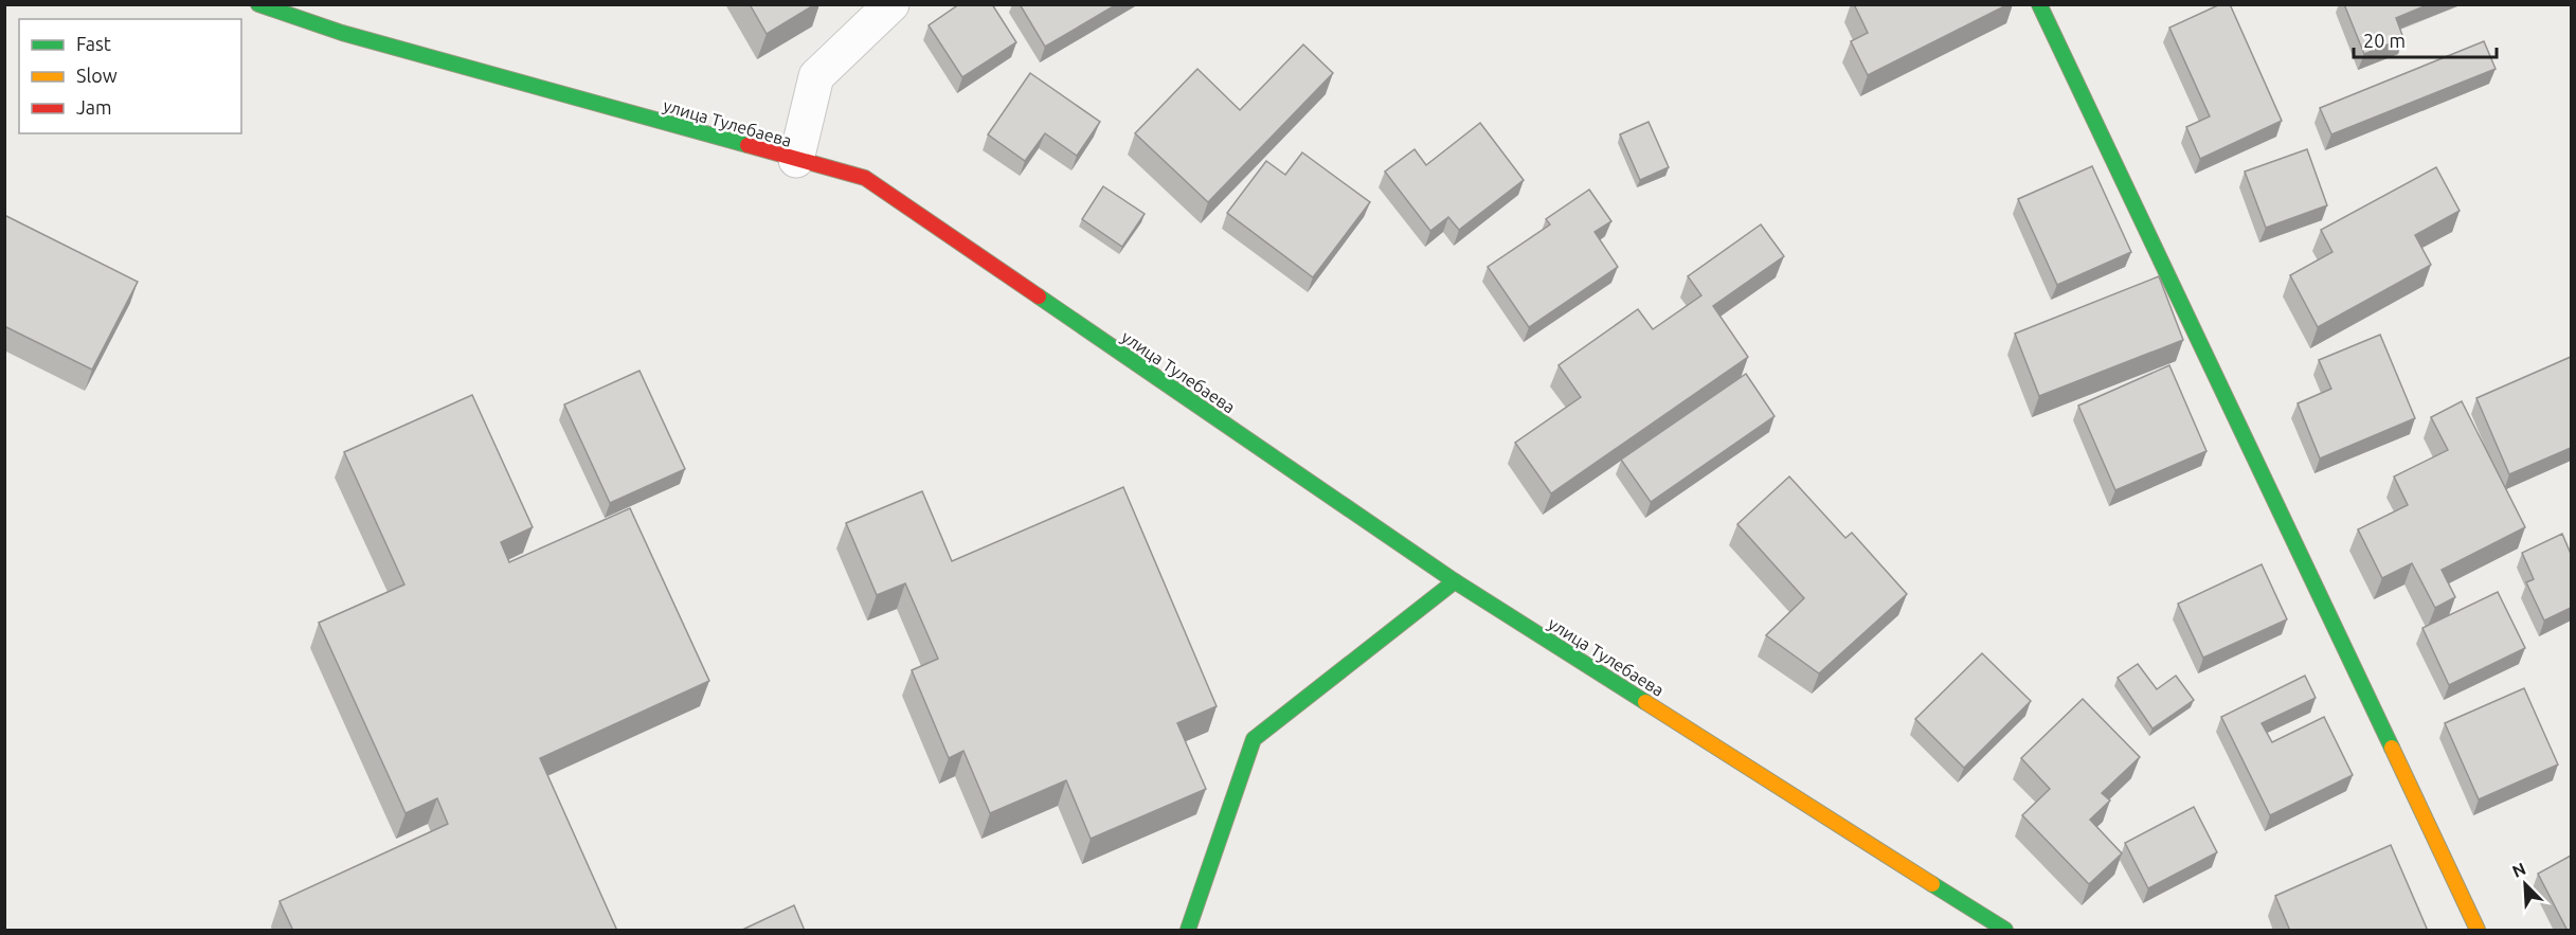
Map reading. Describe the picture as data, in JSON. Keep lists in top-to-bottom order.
{
  "streets": {
    "street": ["улица Тулебаева"]
  },
  "legend": ["Fast", "Slow", "Jam"],
  "scale_bar": "20 m",
  "north": "top left"
}
